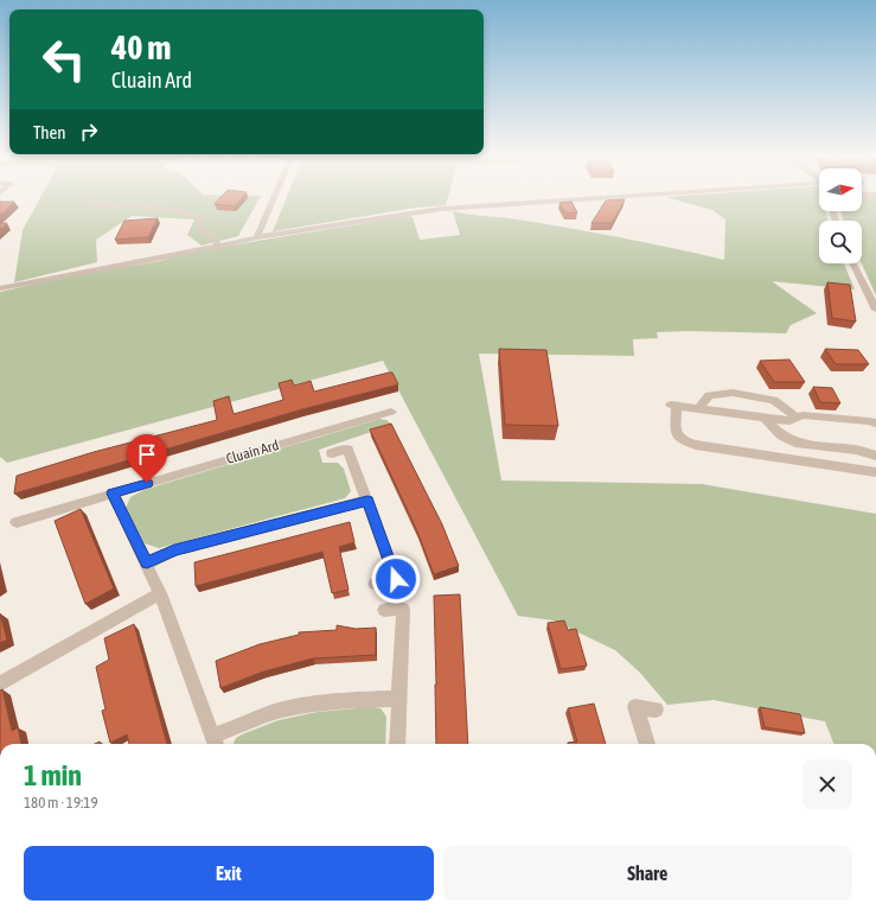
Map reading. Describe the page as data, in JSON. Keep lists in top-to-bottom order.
{
  "streets": {
    "street": ["Cluain Ard"]
  },
  "north": "right",
  "page": {
    "turn": ["40 m", "Cluain Ard"],
    "then": "Then",
    "heading": ["1 min", "180 m · 19:19"],
    "buttons": ["Exit", "Share"]
  }
}
